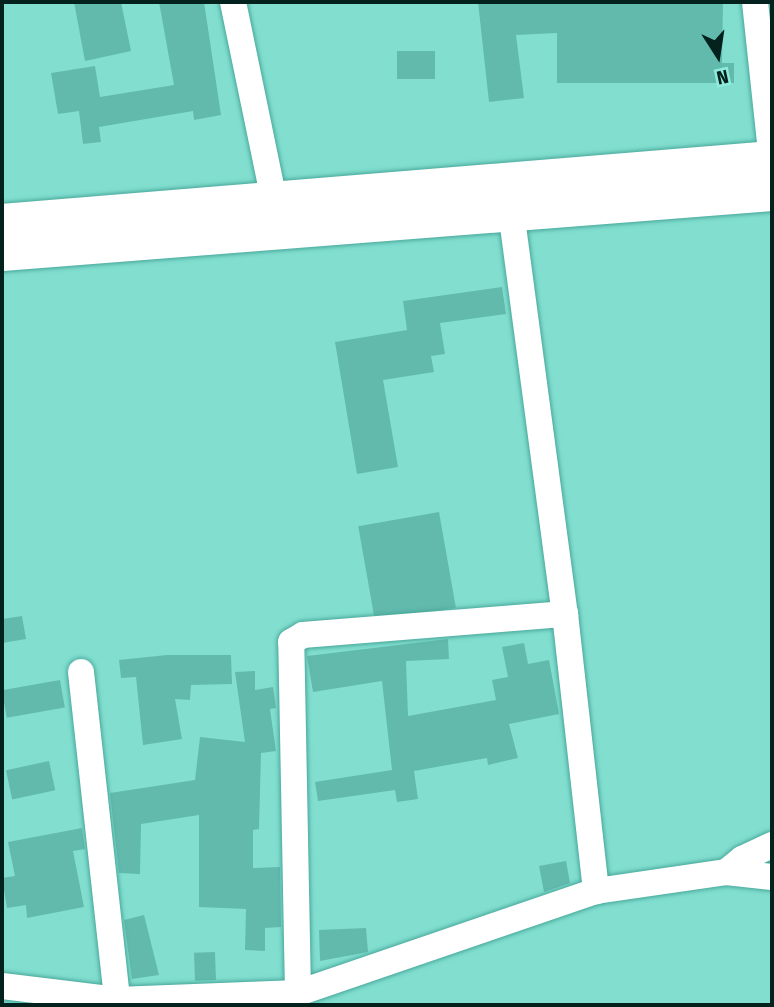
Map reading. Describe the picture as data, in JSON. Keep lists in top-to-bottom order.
{
  "north": "bottom"
}
